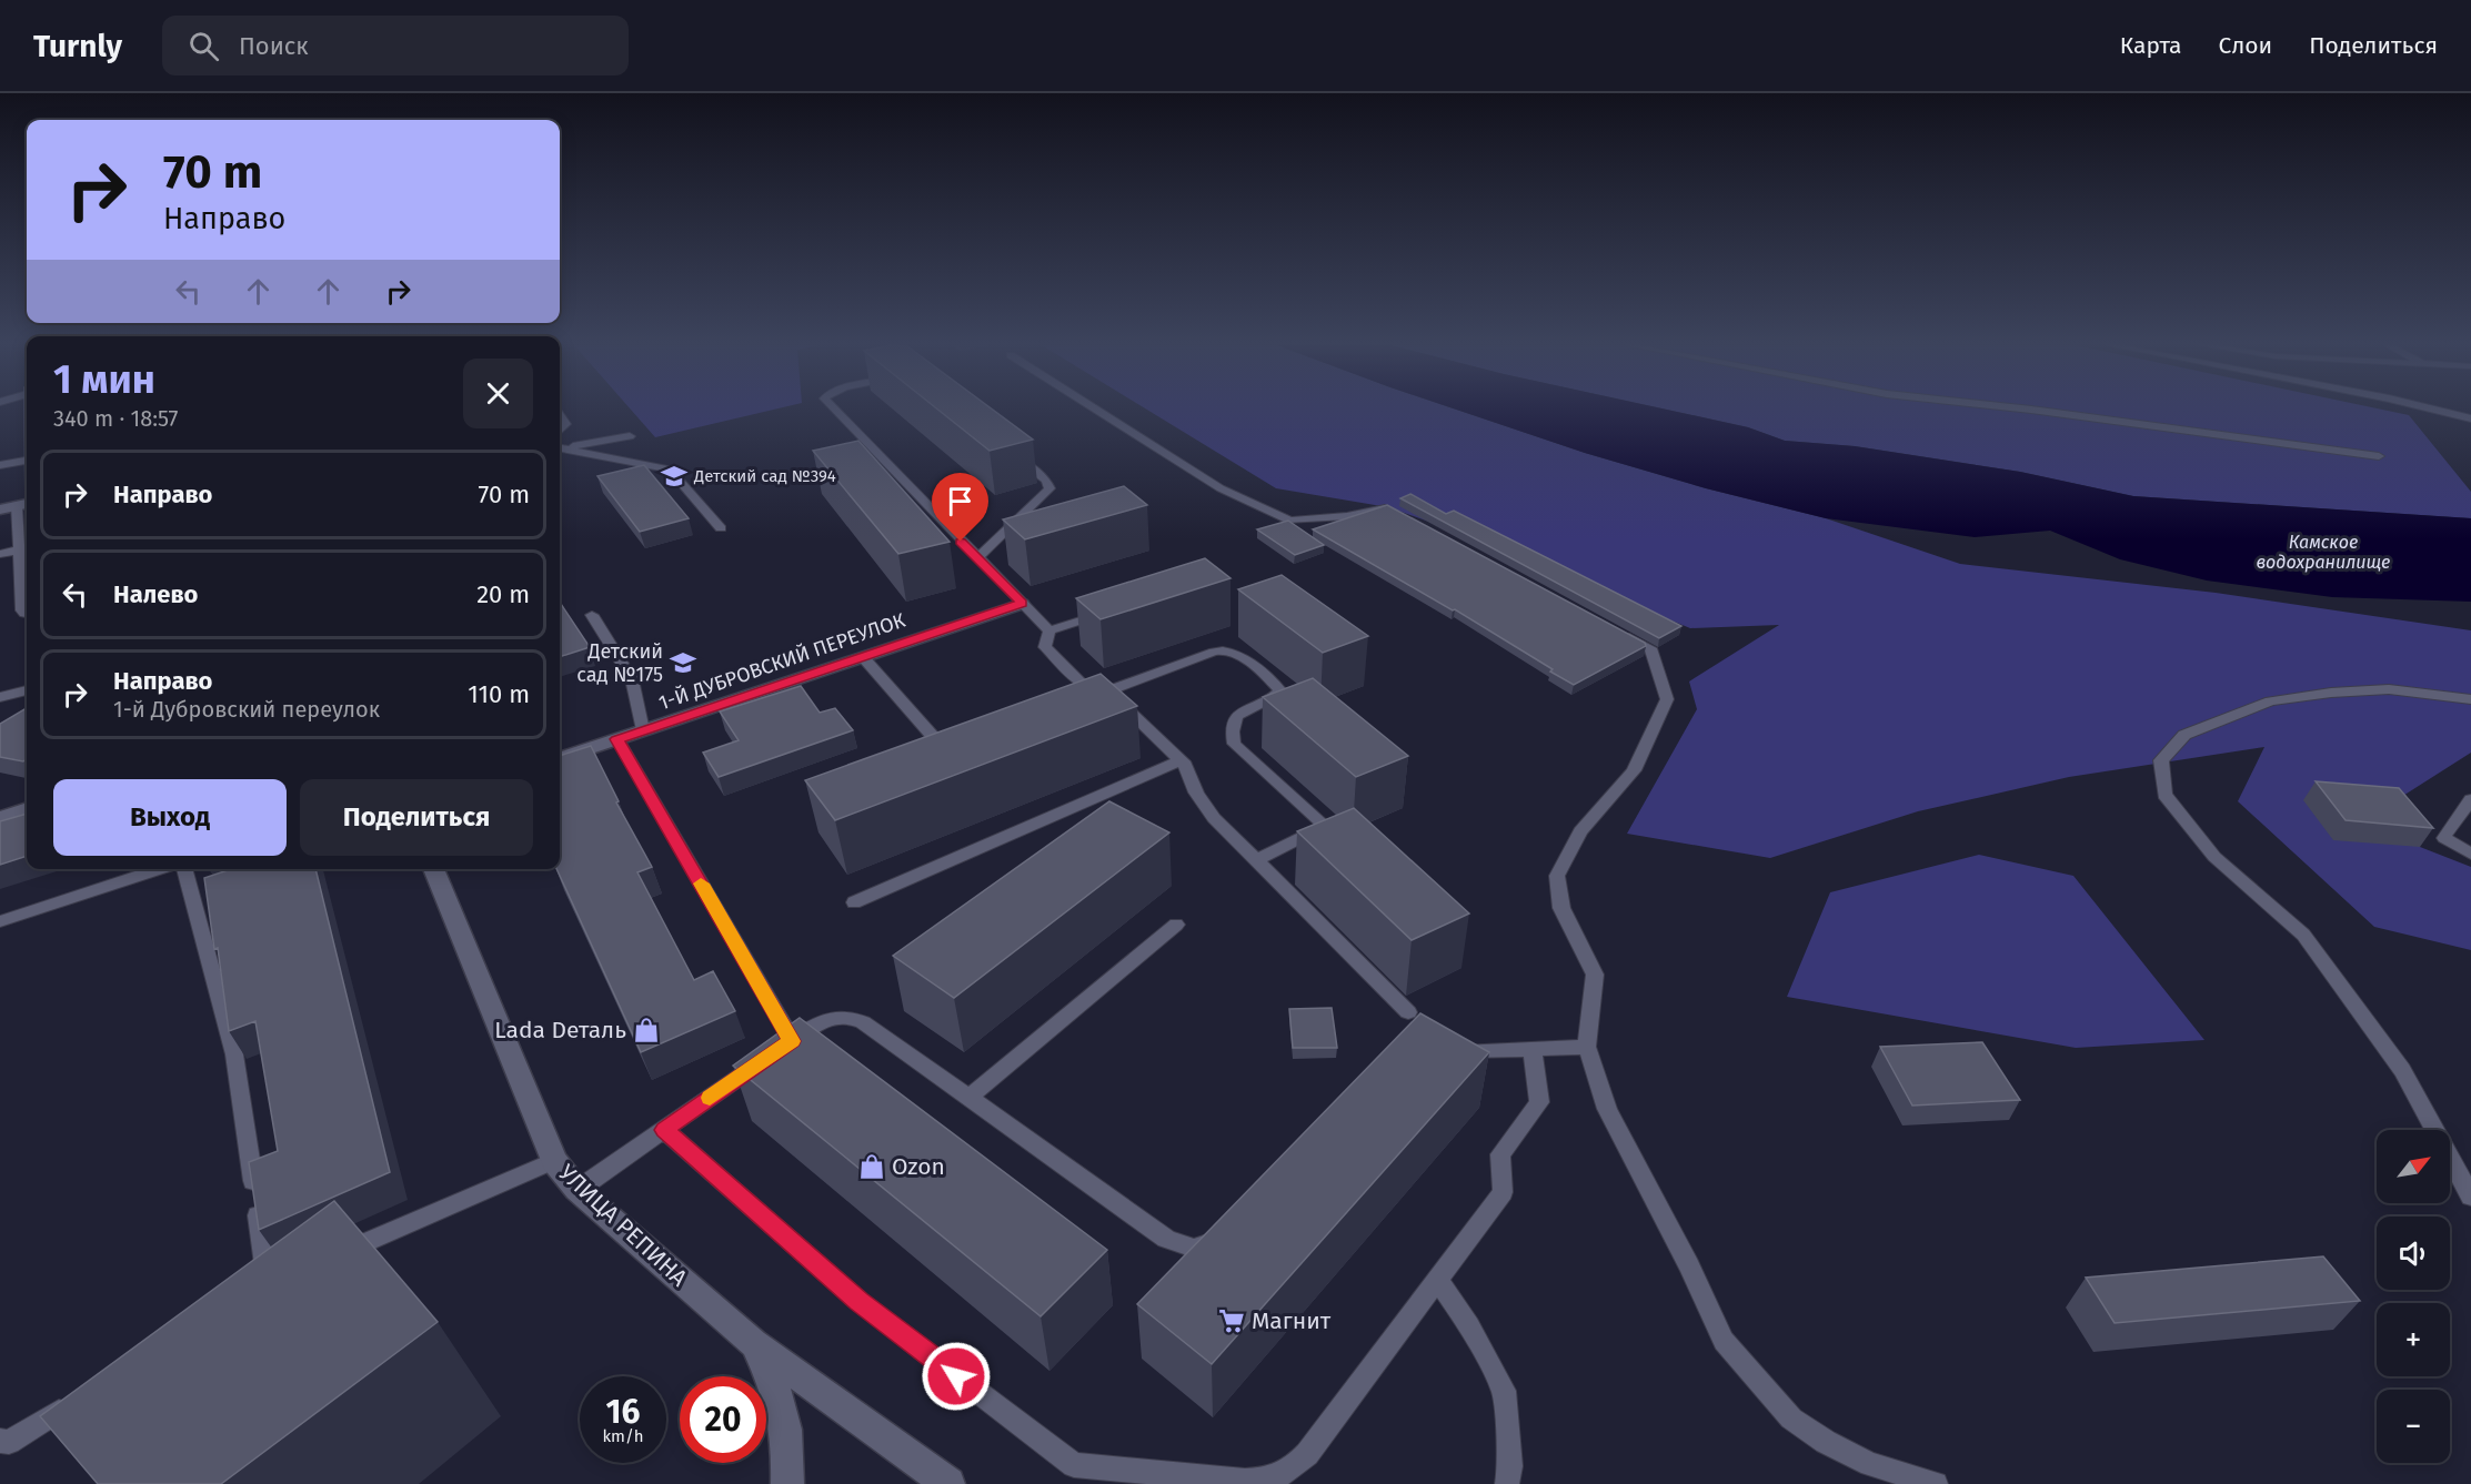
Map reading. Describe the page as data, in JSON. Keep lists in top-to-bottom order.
{
  "streets": {
    "main road": ["1-Й ДУБРОВСКИЙ ПЕРЕУЛОК", "УЛИЦА РЕПИНА"]
  },
  "water": ["Камское водохранилище"],
  "places": {
    "school or university": ["Детский сад №394", "Детский сад №175"],
    "shop": ["Lada Dеталь", "Ozon"],
    "supermarket": ["Магнит"]
  },
  "north": "top right",
  "page": {
    "header": "Turnly",
    "search": "Поиск",
    "nav": ["Карта", "Слои", "Поделиться"],
    "turn": ["70 m", "Направо"],
    "heading": ["1 мин", "340 m · 18:57"],
    "list": [
      {
        "name": "Направо",
        "value": "70 m"
      },
      {
        "name": "Налево",
        "value": "20 m"
      },
      {
        "name": "Направо",
        "note": "1-й Дубровский переулок",
        "value": "110 m"
      }
    ],
    "buttons": ["Выход", "Поделиться"],
    "map_buttons": ["+", "−"],
    "speed": "16 km/h",
    "limit": "20"
  }
}
